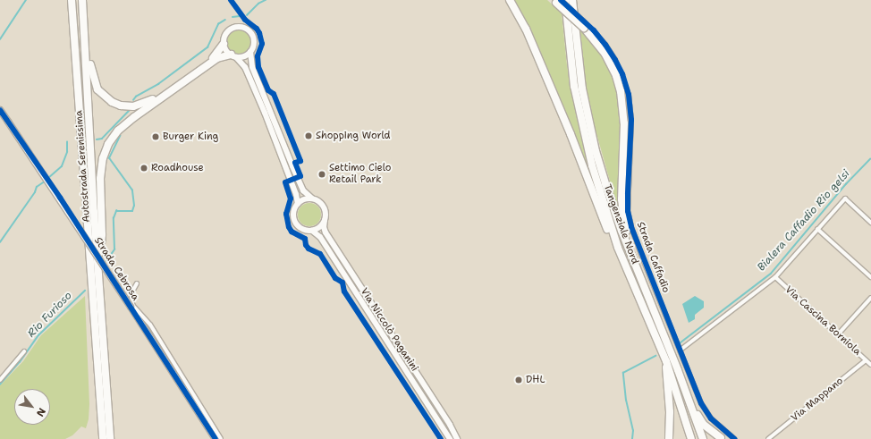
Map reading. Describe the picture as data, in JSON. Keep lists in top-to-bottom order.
{
  "streets": {
    "highway": ["Autostrada Serenissima", "Tangenziale Nord"],
    "street": [
      "Strada Caffadio",
      "Strada Cebrosa",
      "Via Cascina Borniola",
      "Via Niccolò Paganini",
      "Via Mappano"
    ]
  },
  "crossings": [
    ["Via Cascina Borniola", "Via Mappano"]
  ],
  "water": ["Bialera Caffadio Rio gelsi", "Rio Furioso"],
  "places": [
    "Shopping World",
    "Burger King",
    "Roadhouse",
    "Settimo Cielo Retail Park",
    "DHL"
  ],
  "north": "bottom right"
}
